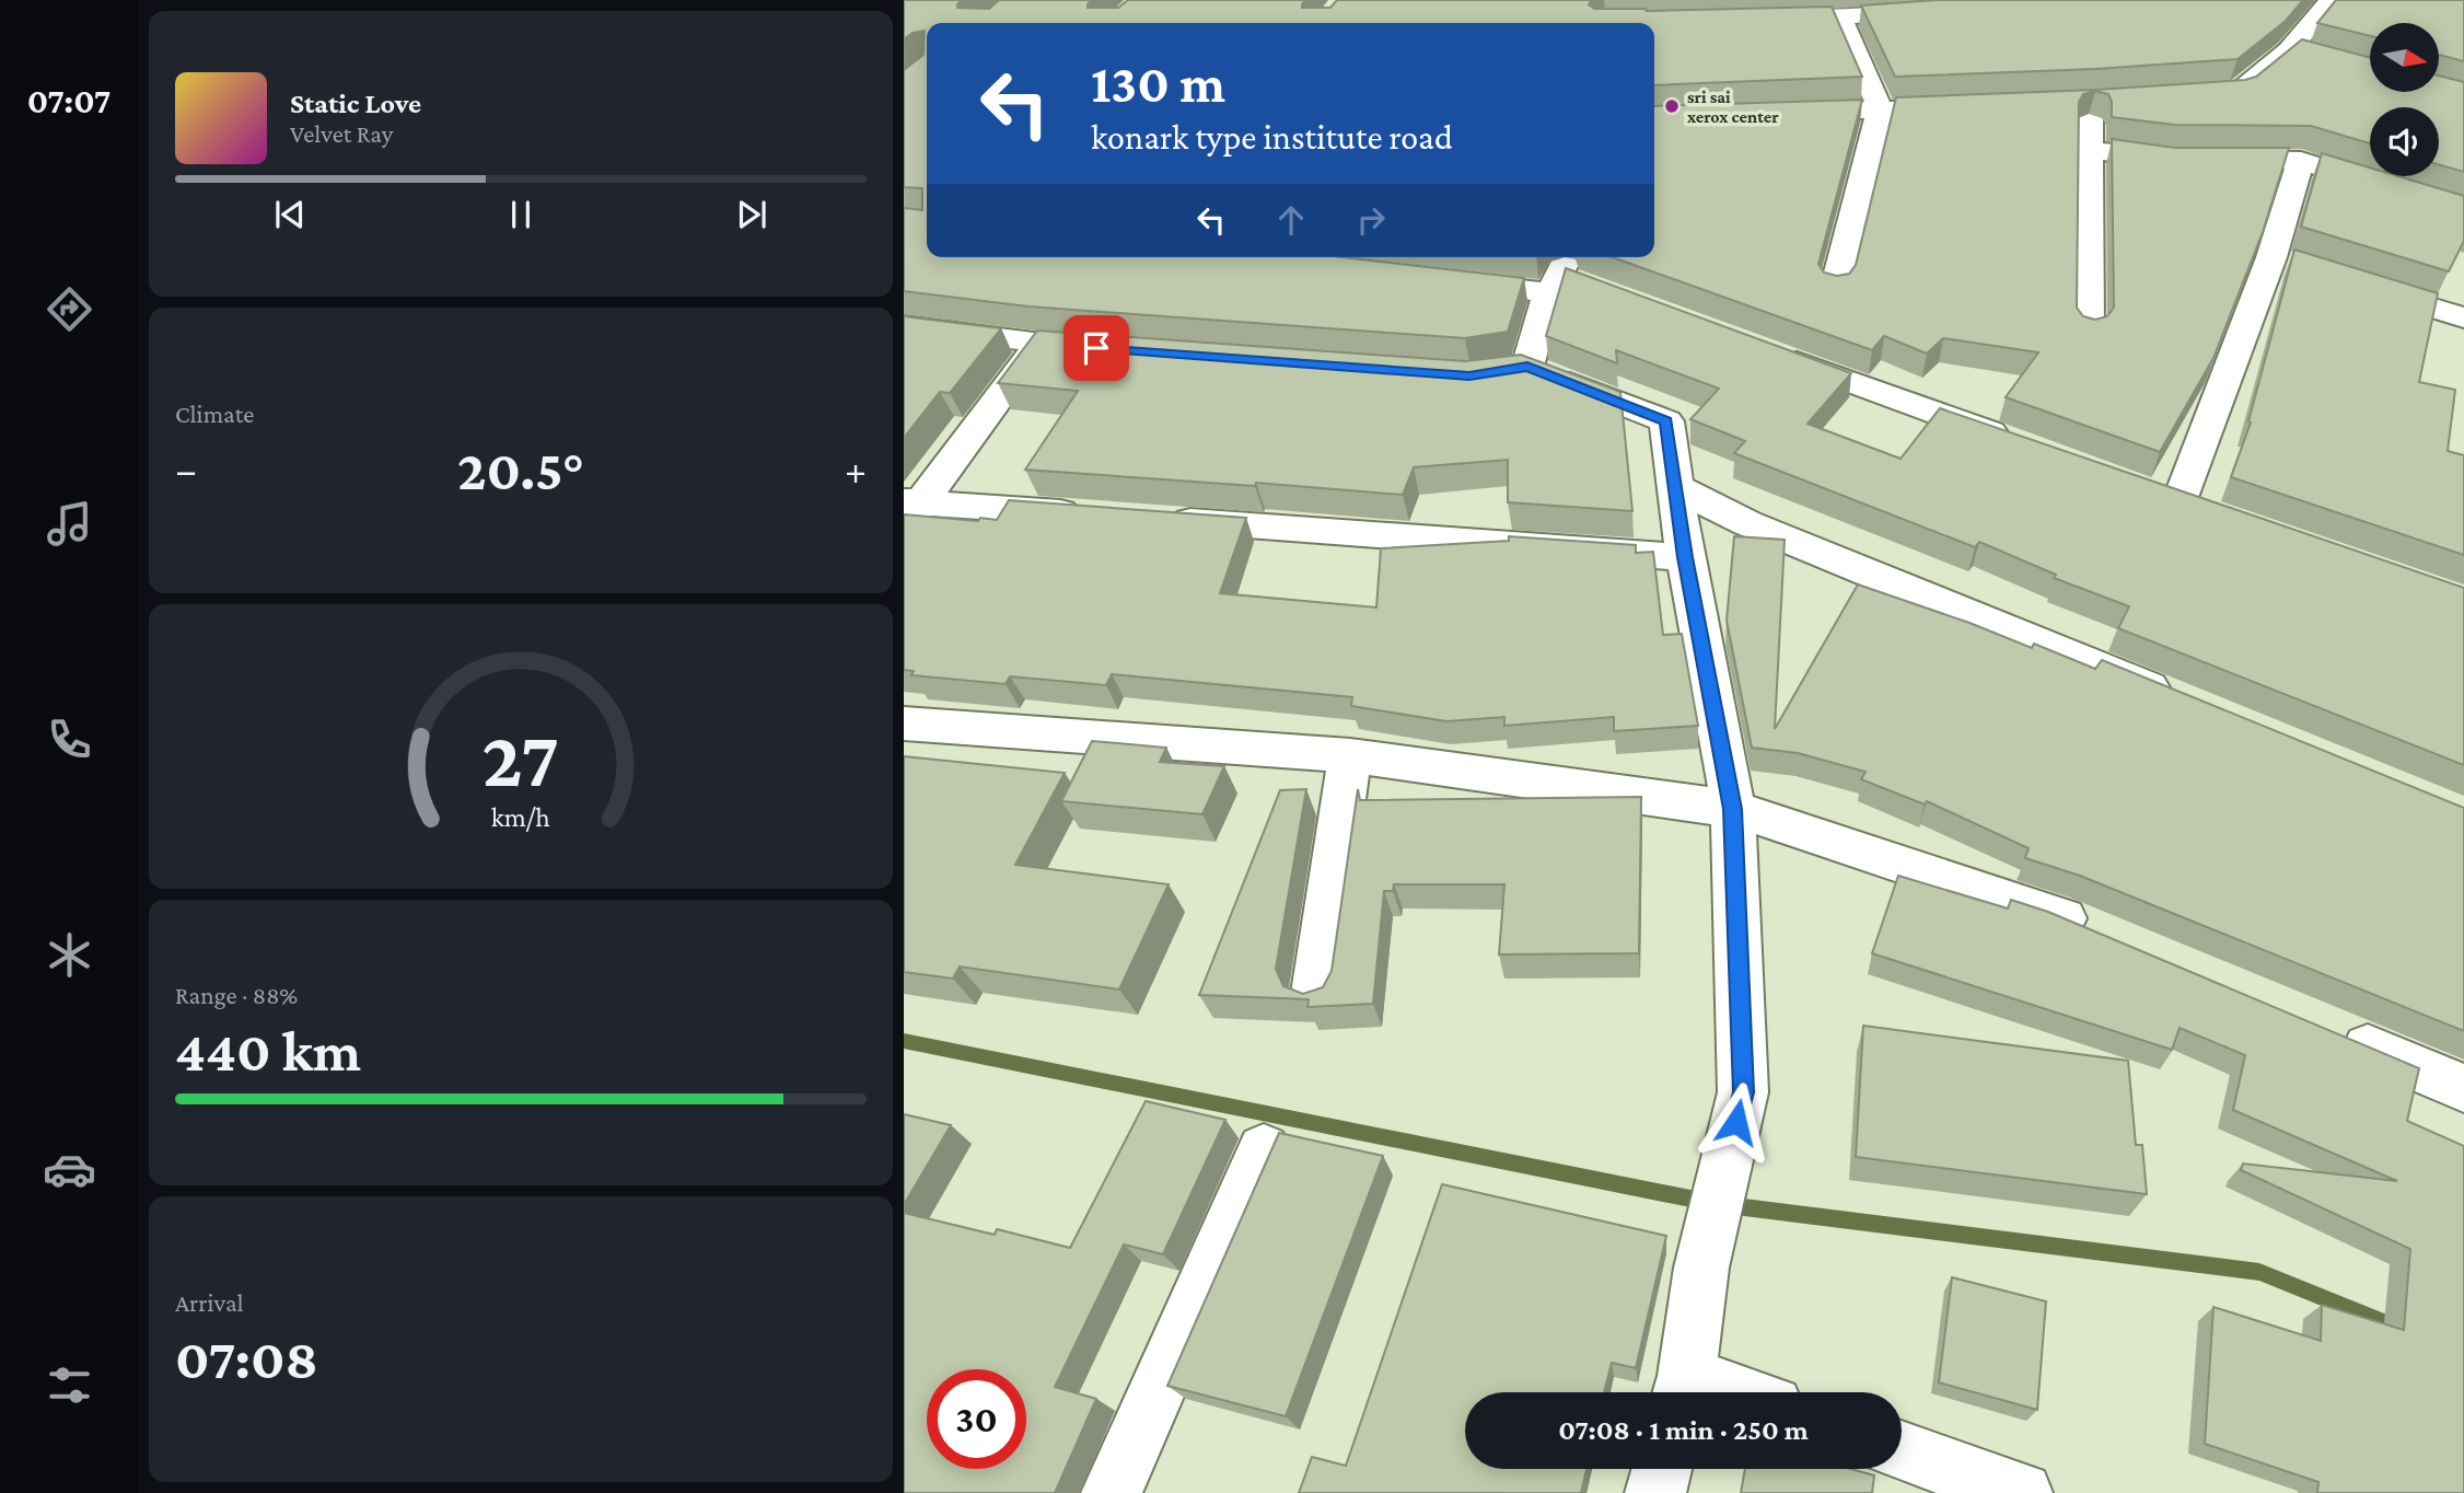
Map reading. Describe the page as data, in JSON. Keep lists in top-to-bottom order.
{
  "places": ["sri sai xerox center"],
  "north": "right",
  "page": {
    "tabs": "07:07",
    "turn": ["130 m", "konark type institute road"],
    "song": ["Static Love", "Velvet Ray"],
    "tile": [
      "Climate",
      ["Range · 88%", "440 km"],
      ["Arrival", "07:08"]
    ],
    "heat": ["−", "20.5°", "+"],
    "limit": "30",
    "trip": "07:08 · 1 min · 250 m",
    "gauge": ["27", "km/h"]
  }
}
